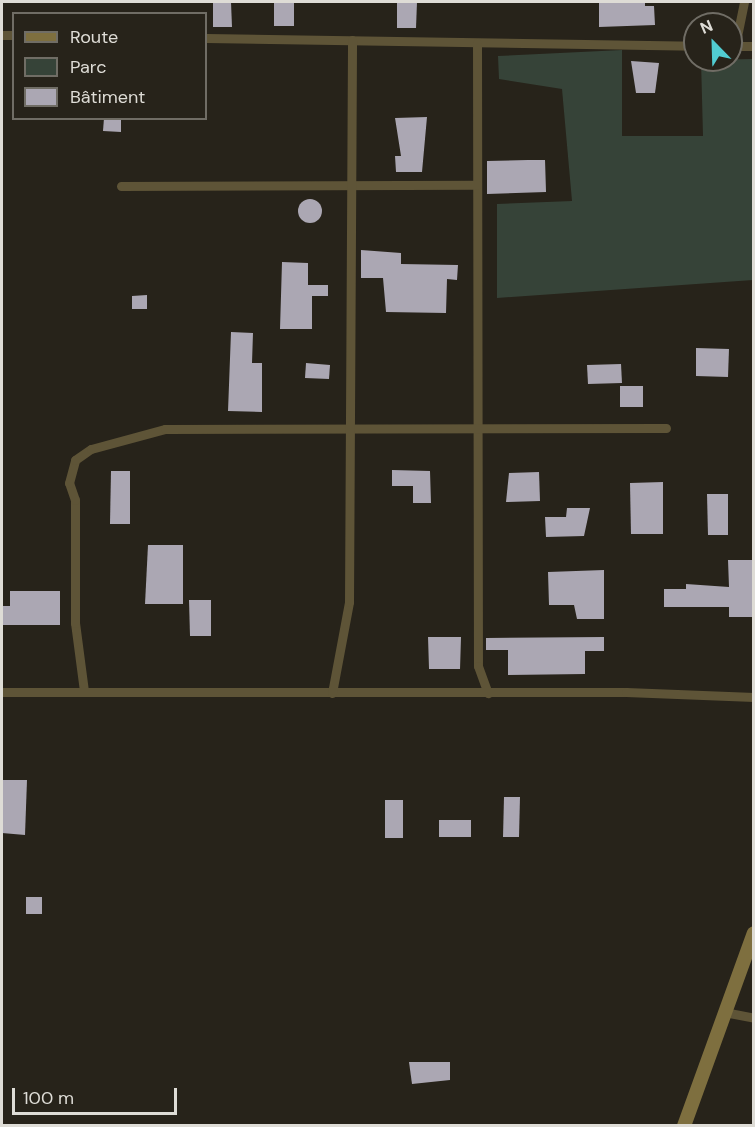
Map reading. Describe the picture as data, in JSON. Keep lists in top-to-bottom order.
{
  "legend": ["Route", "Parc", "Bâtiment"],
  "scale_bar": "100 m",
  "north": "top left"
}
